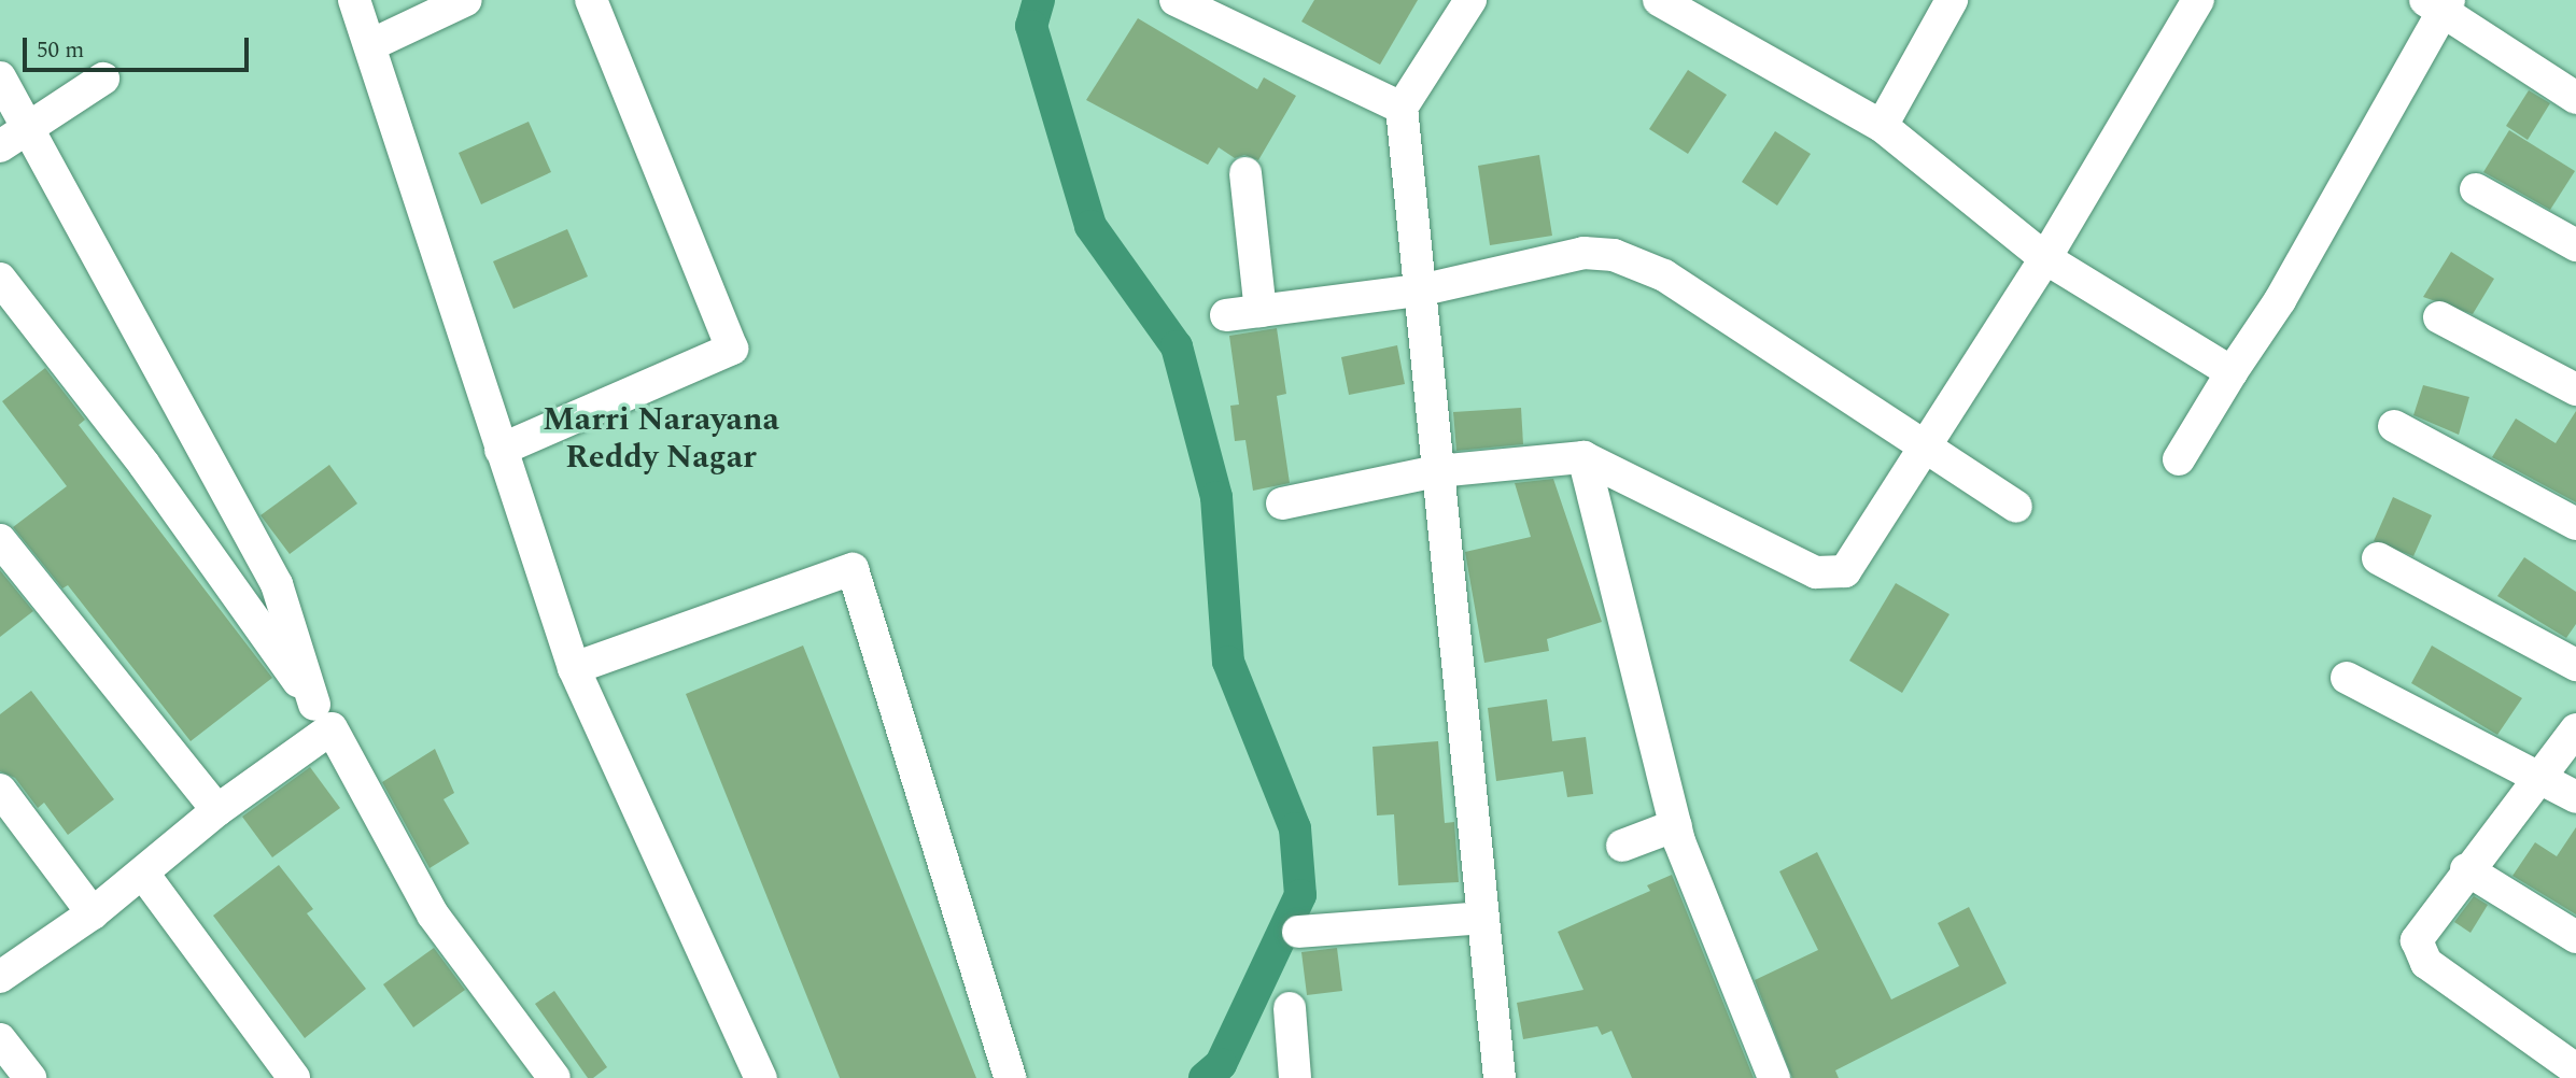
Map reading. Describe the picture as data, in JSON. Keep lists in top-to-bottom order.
{
  "districts": ["Marri Narayana Reddy Nagar"],
  "scale_bar": "50 m"
}
